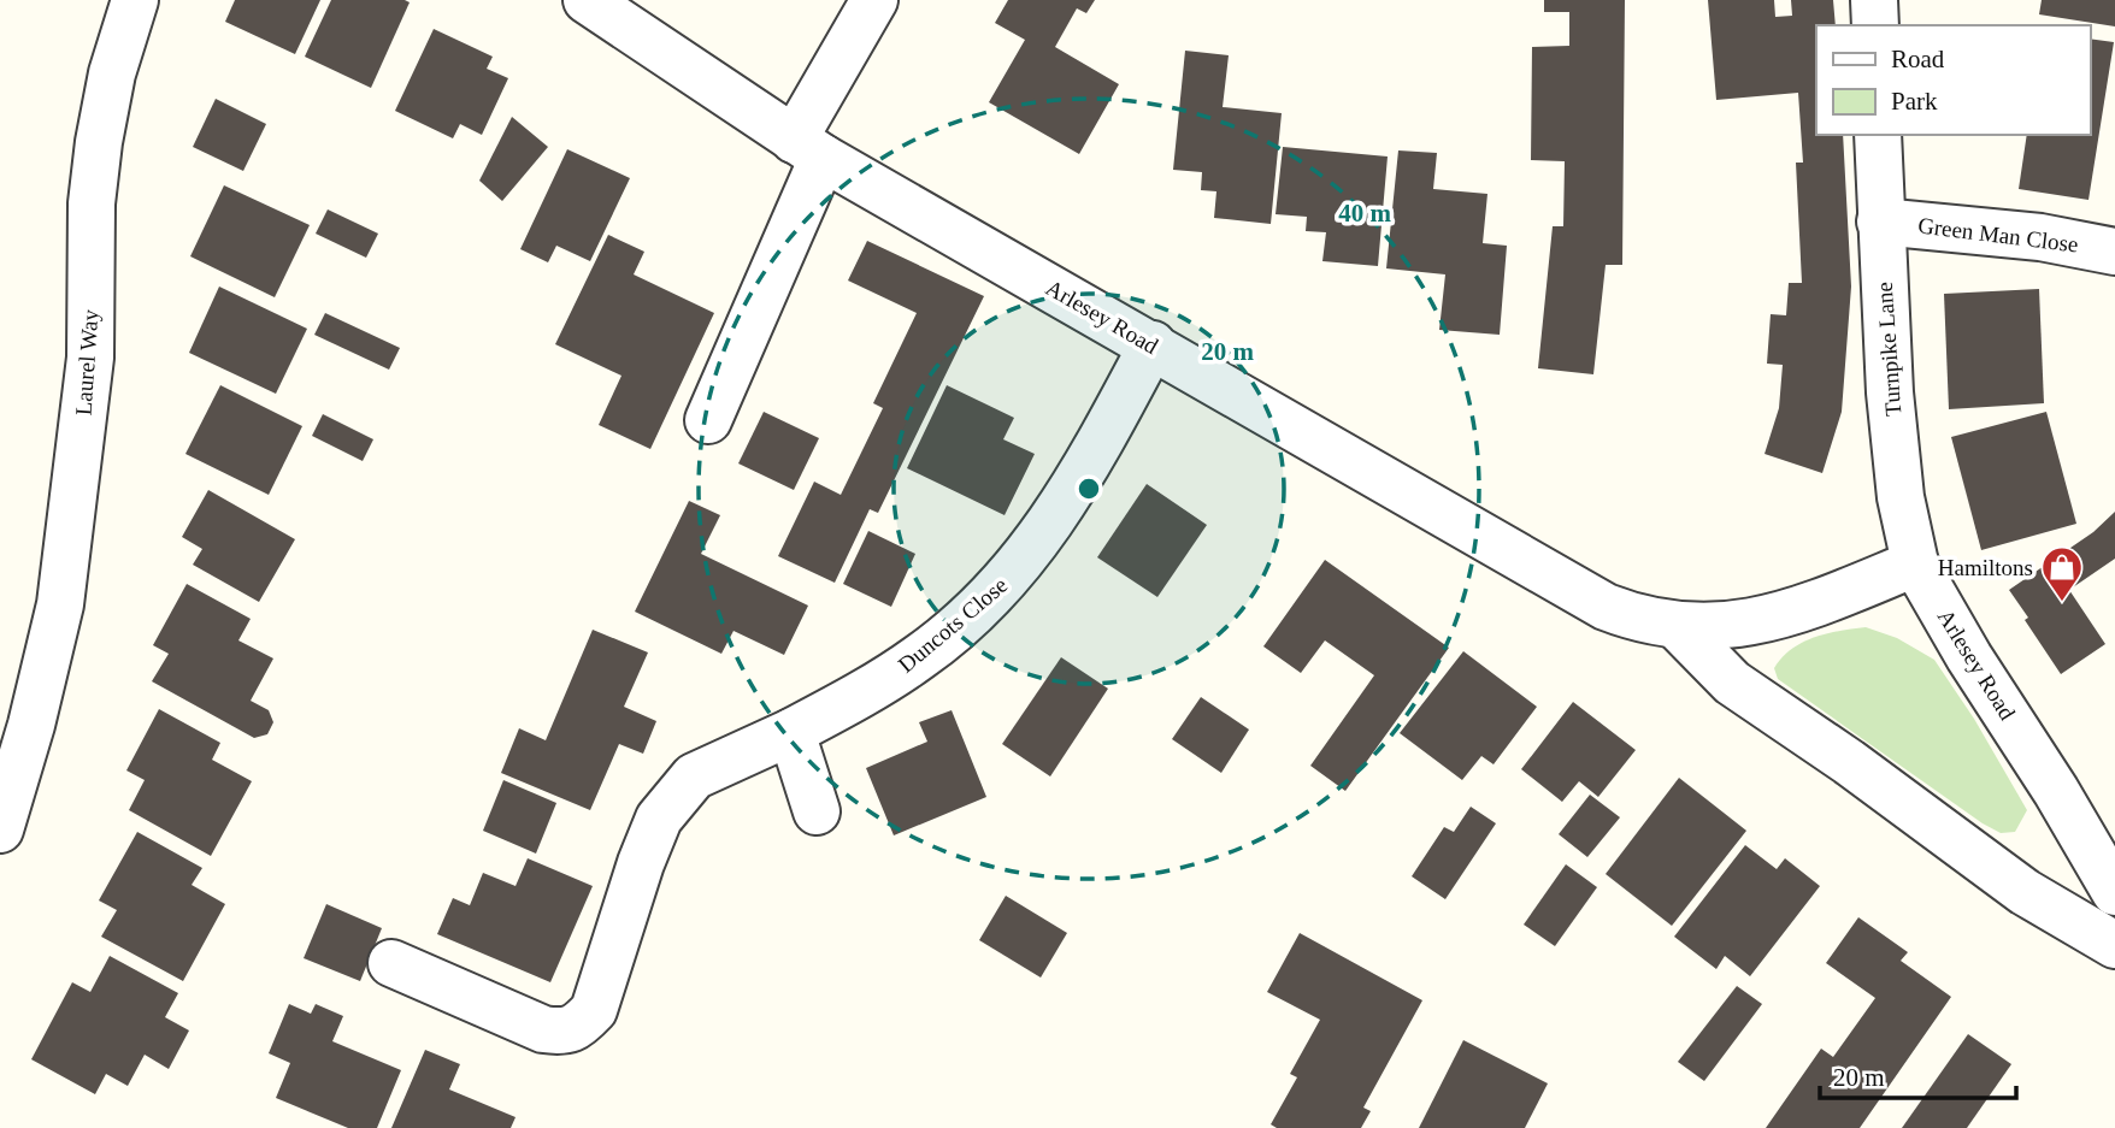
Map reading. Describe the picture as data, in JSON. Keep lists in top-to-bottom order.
{
  "streets": {
    "street": [
      "Green Man Close",
      "Arlesey Road",
      "Turnpike Lane",
      "Laurel Way",
      "Duncots Close"
    ]
  },
  "crossings": [
    ["Green Man Close", "Turnpike Lane"],
    ["Arlesey Road", "Turnpike Lane"],
    ["Arlesey Road", "Duncots Close"]
  ],
  "places": {
    "shop": ["Hamiltons"]
  },
  "legend": ["Road", "Park"],
  "scale_bar": "20 m",
  "rings": ["40 m", "20 m"]
}
